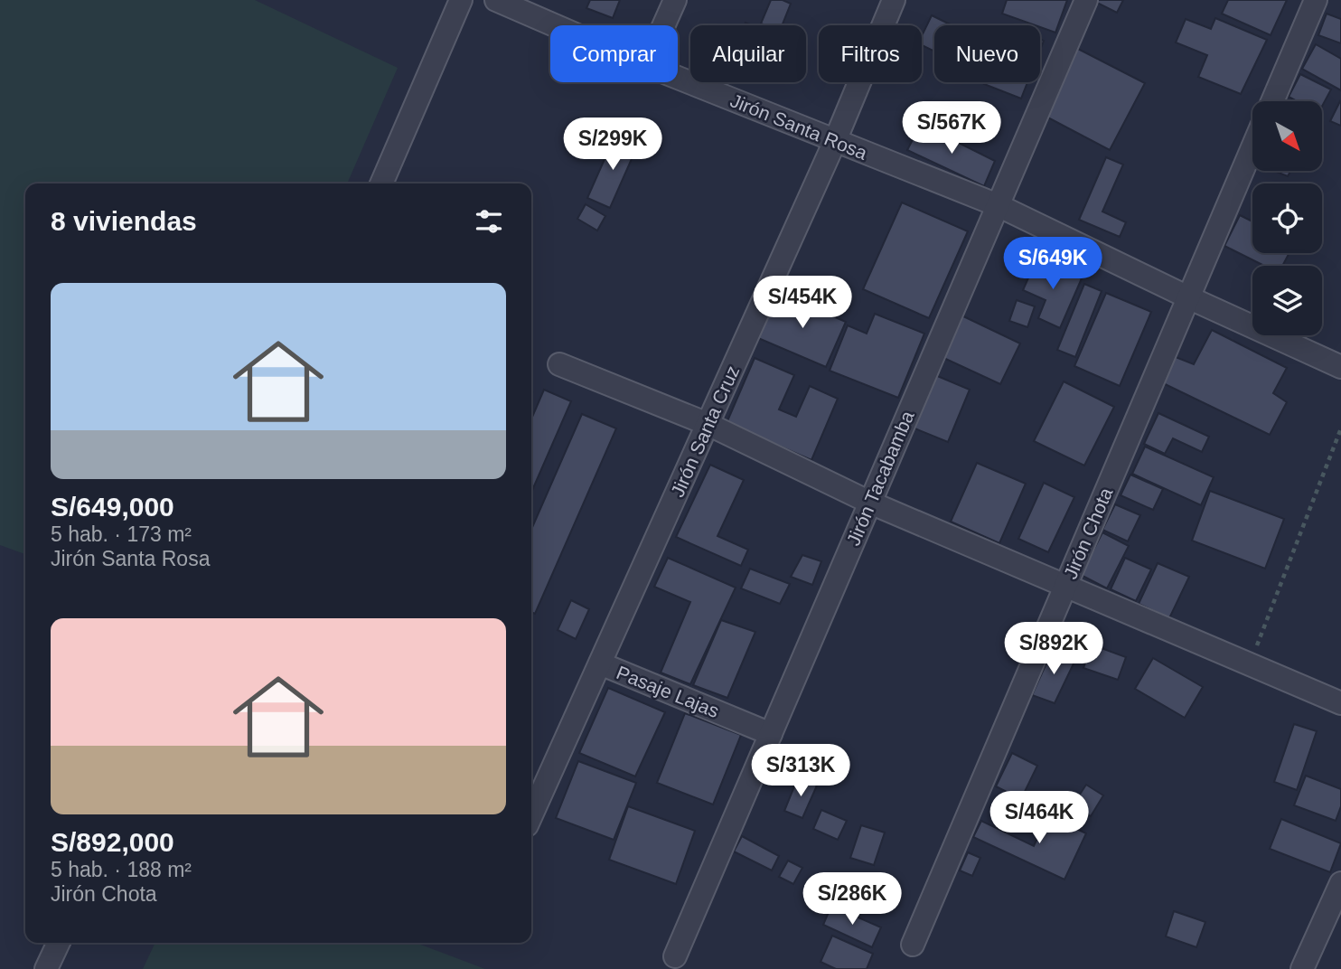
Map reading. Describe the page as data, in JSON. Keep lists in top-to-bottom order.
{
  "streets": {
    "street": [
      "Jirón Santa Rosa",
      "Jirón Santa Cruz",
      "Jirón Tacabamba",
      "Jirón Chota",
      "Pasaje Lajas"
    ]
  },
  "crossings": [
    ["Jirón Santa Rosa", "Jirón Santa Cruz"],
    ["Jirón Santa Rosa", "Jirón Tacabamba"],
    ["Jirón Santa Rosa", "Jirón Chota"],
    ["Jirón Santa Cruz", "Pasaje Lajas"],
    ["Jirón Tacabamba", "Pasaje Lajas"]
  ],
  "north": "bottom right",
  "page": {
    "chip": [
      "Comprar",
      "Alquilar",
      "Filtros",
      "Nuevo"
    ],
    "price": [
      "S/567K",
      "S/299K",
      "S/649K",
      "S/454K",
      "S/892K",
      "S/313K",
      "S/464K",
      "S/286K"
    ],
    "heading": "8 viviendas",
    "list": [
      {
        "name": "S/649,000",
        "note": "5 hab. · 173 m² · Jirón Santa Rosa"
      },
      {
        "name": "S/892,000",
        "note": "5 hab. · 188 m² · Jirón Chota"
      }
    ]
  }
}
